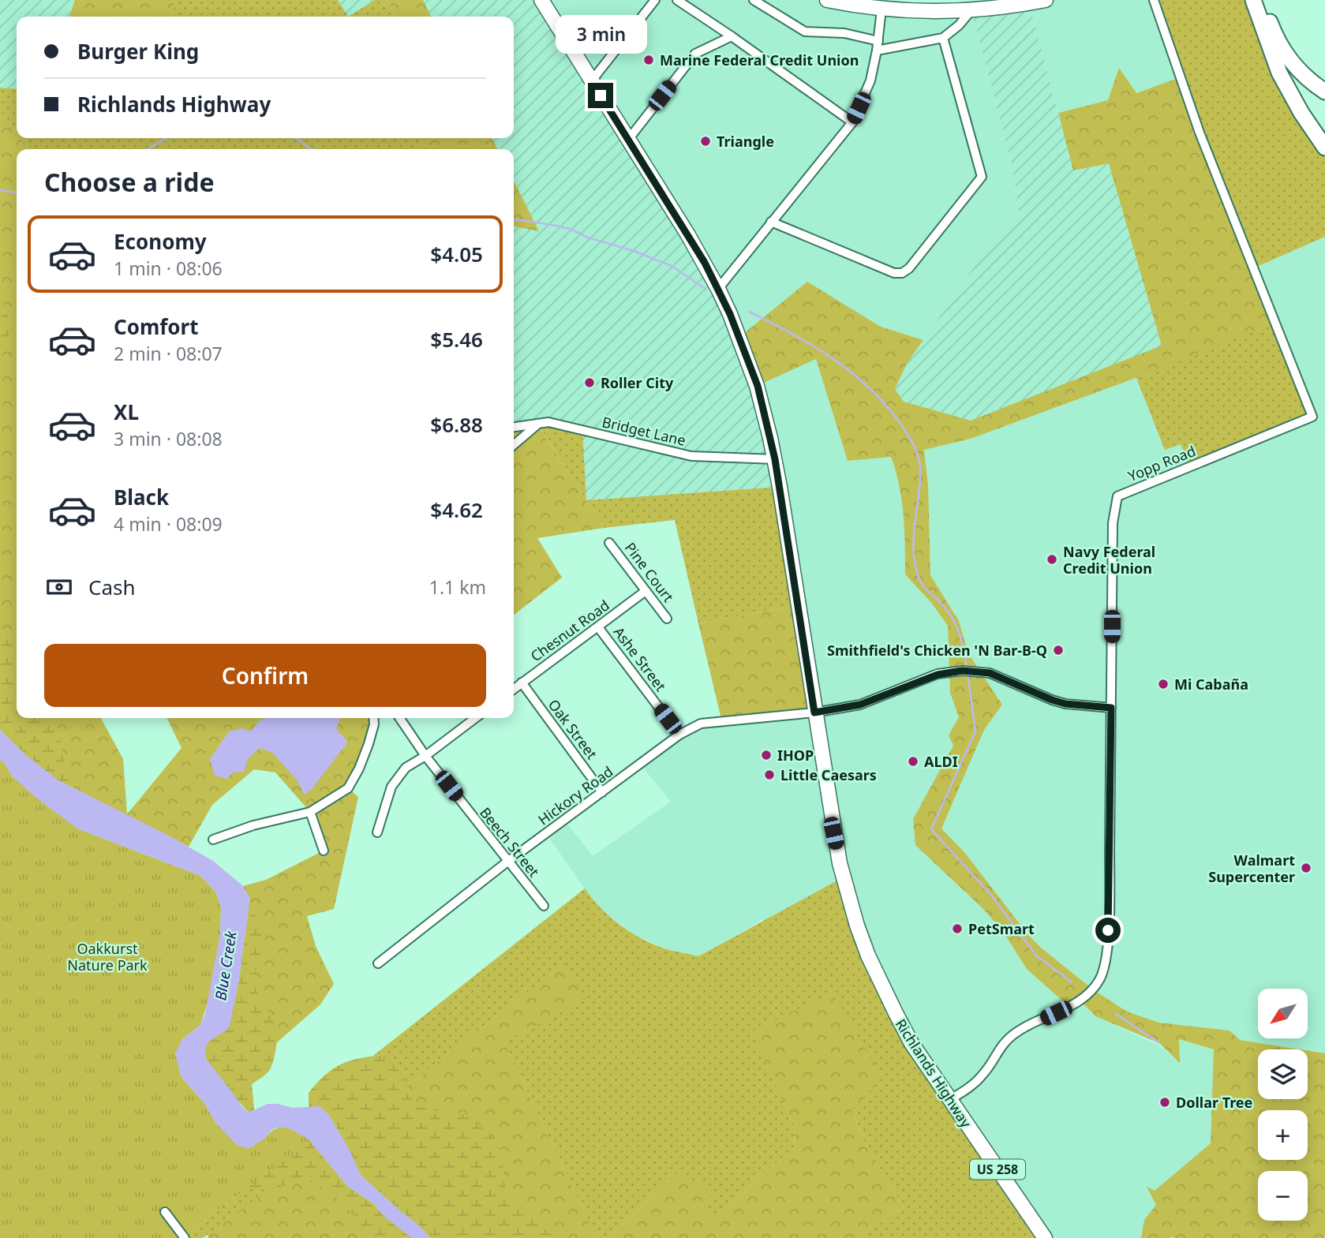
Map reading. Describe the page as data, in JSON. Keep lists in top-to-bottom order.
{
  "streets": {
    "main road": ["Richlands Highway", "US 258"],
    "street": [
      "Bridget Lane",
      "Yopp Road",
      "Pine Court",
      "Chesnut Road",
      "Ashe Street",
      "Oak Street",
      "Hickory Road",
      "Beech Street"
    ]
  },
  "crossings": [
    ["Bridget Lane", "Richlands Highway"],
    ["Yopp Road", "Hickory Road"],
    ["Yopp Road", "Richlands Highway"],
    ["Pine Court", "Chesnut Road"],
    ["Chesnut Road", "Ashe Street"],
    ["Chesnut Road", "Oak Street"],
    ["Ashe Street", "Hickory Road"],
    ["Oak Street", "Hickory Road"],
    ["Hickory Road", "Beech Street"],
    ["Hickory Road", "Richlands Highway"]
  ],
  "water": ["Blue Creek"],
  "parks": ["Oakkurst Nature Park"],
  "places": [
    "Marine Federal Credit Union",
    "Triangle",
    "Roller City",
    "Navy Federal Credit Union",
    "Smithfield's Chicken 'N Bar-B-Q",
    "Mi Cabaña",
    "IHOP",
    "ALDI",
    "Little Caesars",
    "Walmart Supercenter",
    "PetSmart",
    "Dollar Tree"
  ],
  "north": "bottom left",
  "page": {
    "bubble": "3 min",
    "banner": ["Burger King", "Richlands Highway"],
    "heading": "Choose a ride",
    "list": [
      {
        "name": "Economy",
        "note": "1 min · 08:06",
        "value": "$4.05"
      },
      {
        "name": "Comfort",
        "note": "2 min · 08:07",
        "value": "$5.46"
      },
      {
        "name": "XL",
        "note": "3 min · 08:08",
        "value": "$6.88"
      },
      {
        "name": "Black",
        "note": "4 min · 08:09",
        "value": "$4.62"
      }
    ],
    "pay": ["Cash", "1.1 km"],
    "buttons": "Confirm",
    "map_buttons": ["+", "−"]
  }
}
